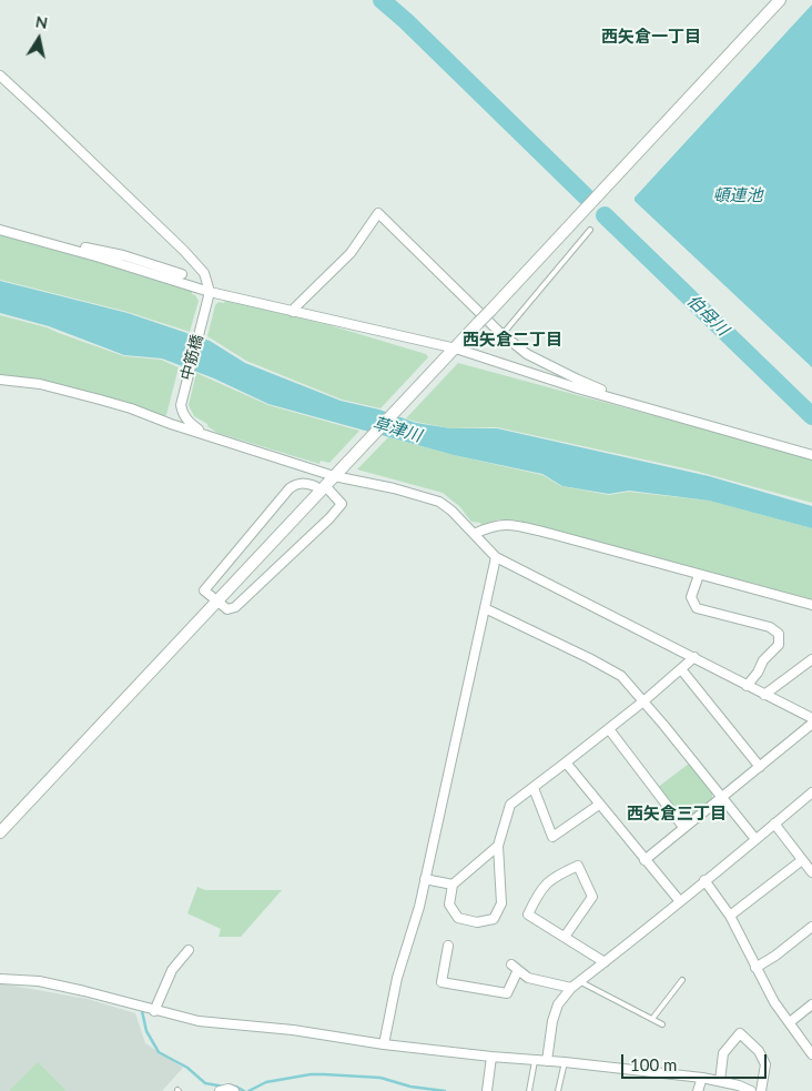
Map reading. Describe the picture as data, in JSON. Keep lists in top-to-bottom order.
{
  "streets": {
    "street": ["中筋橋"]
  },
  "districts": ["西矢倉一丁目", "西矢倉二丁目", "西矢倉三丁目"],
  "water": ["頓連池", "伯母川", "草津川"],
  "scale_bar": "100 m",
  "north": "top"
}
